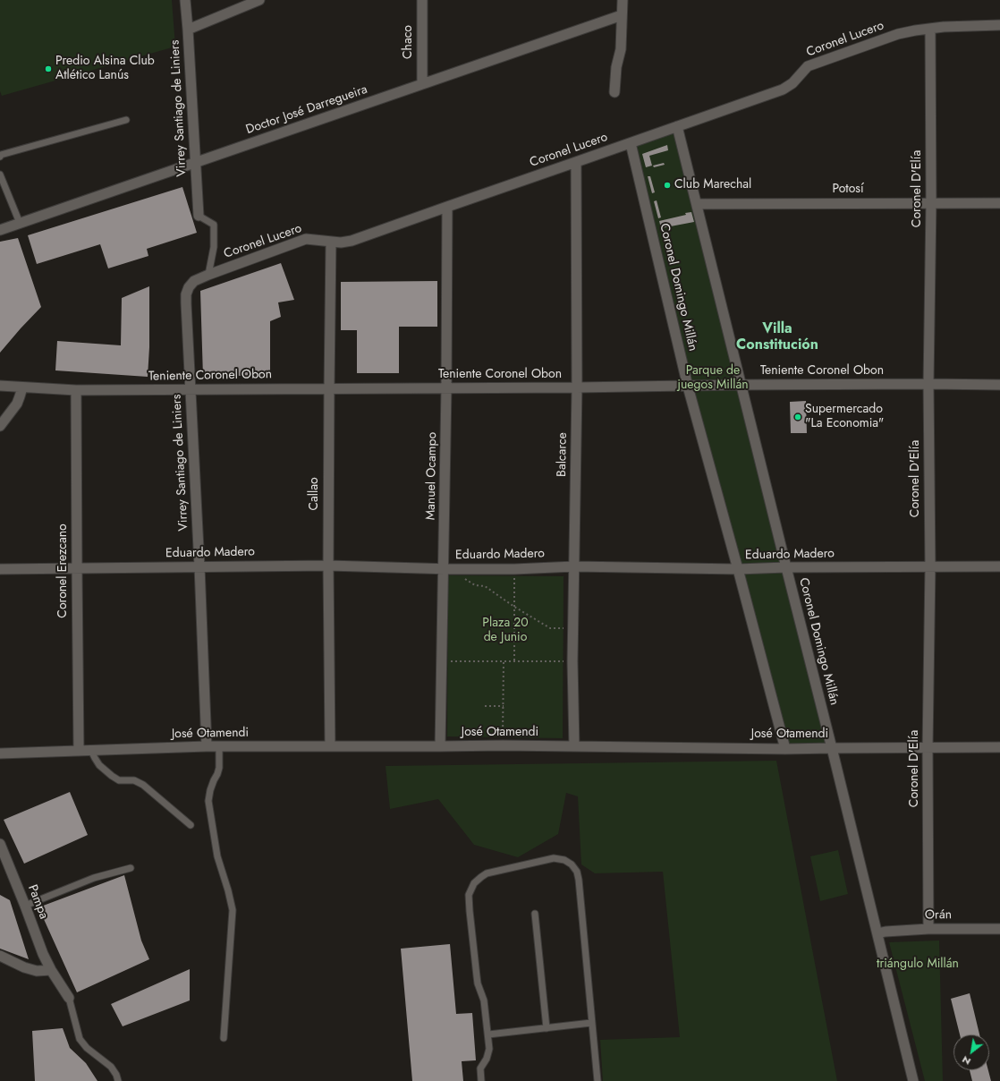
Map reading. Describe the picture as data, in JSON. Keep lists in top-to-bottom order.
{
  "streets": {
    "street": [
      "Coronel Lucero",
      "Chaco",
      "Virrey Santiago de Liniers",
      "Doctor José Darregueira",
      "Coronel D'Elía",
      "Potosí",
      "Coronel Domingo Millán",
      "Teniente Coronel Obon",
      "Balcarce",
      "Manuel Ocampo",
      "Callao",
      "Eduardo Madero",
      "Coronel Erezcano",
      "José Otamendi",
      "Pampa",
      "Orán"
    ]
  },
  "crossings": [
    ["Coronel Lucero", "Virrey Santiago de Liniers"],
    ["Coronel Lucero", "Coronel D'Elía"],
    ["Coronel Lucero", "Coronel Domingo Millán"],
    ["Coronel Lucero", "Balcarce"],
    ["Coronel Lucero", "Manuel Ocampo"],
    ["Coronel Lucero", "Callao"],
    ["Chaco", "Doctor José Darregueira"],
    ["Virrey Santiago de Liniers", "Doctor José Darregueira"],
    ["Virrey Santiago de Liniers", "Teniente Coronel Obon"],
    ["Virrey Santiago de Liniers", "Eduardo Madero"],
    ["Virrey Santiago de Liniers", "José Otamendi"],
    ["Coronel D'Elía", "Potosí"],
    ["Coronel D'Elía", "Teniente Coronel Obon"],
    ["Coronel D'Elía", "Eduardo Madero"],
    ["Coronel D'Elía", "José Otamendi"],
    ["Coronel D'Elía", "Orán"],
    ["Potosí", "Coronel Domingo Millán"],
    ["Coronel Domingo Millán", "Teniente Coronel Obon"],
    ["Coronel Domingo Millán", "Eduardo Madero"],
    ["Coronel Domingo Millán", "José Otamendi"],
    ["Coronel Domingo Millán", "Orán"],
    ["Teniente Coronel Obon", "Balcarce"],
    ["Teniente Coronel Obon", "Manuel Ocampo"],
    ["Teniente Coronel Obon", "Callao"],
    ["Teniente Coronel Obon", "Coronel Erezcano"],
    ["Balcarce", "Eduardo Madero"],
    ["Balcarce", "José Otamendi"],
    ["Manuel Ocampo", "Eduardo Madero"],
    ["Manuel Ocampo", "José Otamendi"],
    ["Callao", "Eduardo Madero"],
    ["Callao", "José Otamendi"],
    ["Eduardo Madero", "Coronel Erezcano"],
    ["Coronel Erezcano", "José Otamendi"]
  ],
  "districts": ["Villa Constitución"],
  "parks": ["Parque de juegos Millán", "Plaza 20 de Junio", "triángulo Millán"],
  "places": ["Predio Alsina Club Atlético Lanús", "Club Marechal", "Supermercado \"La Economia\""],
  "north": "bottom left"
}
